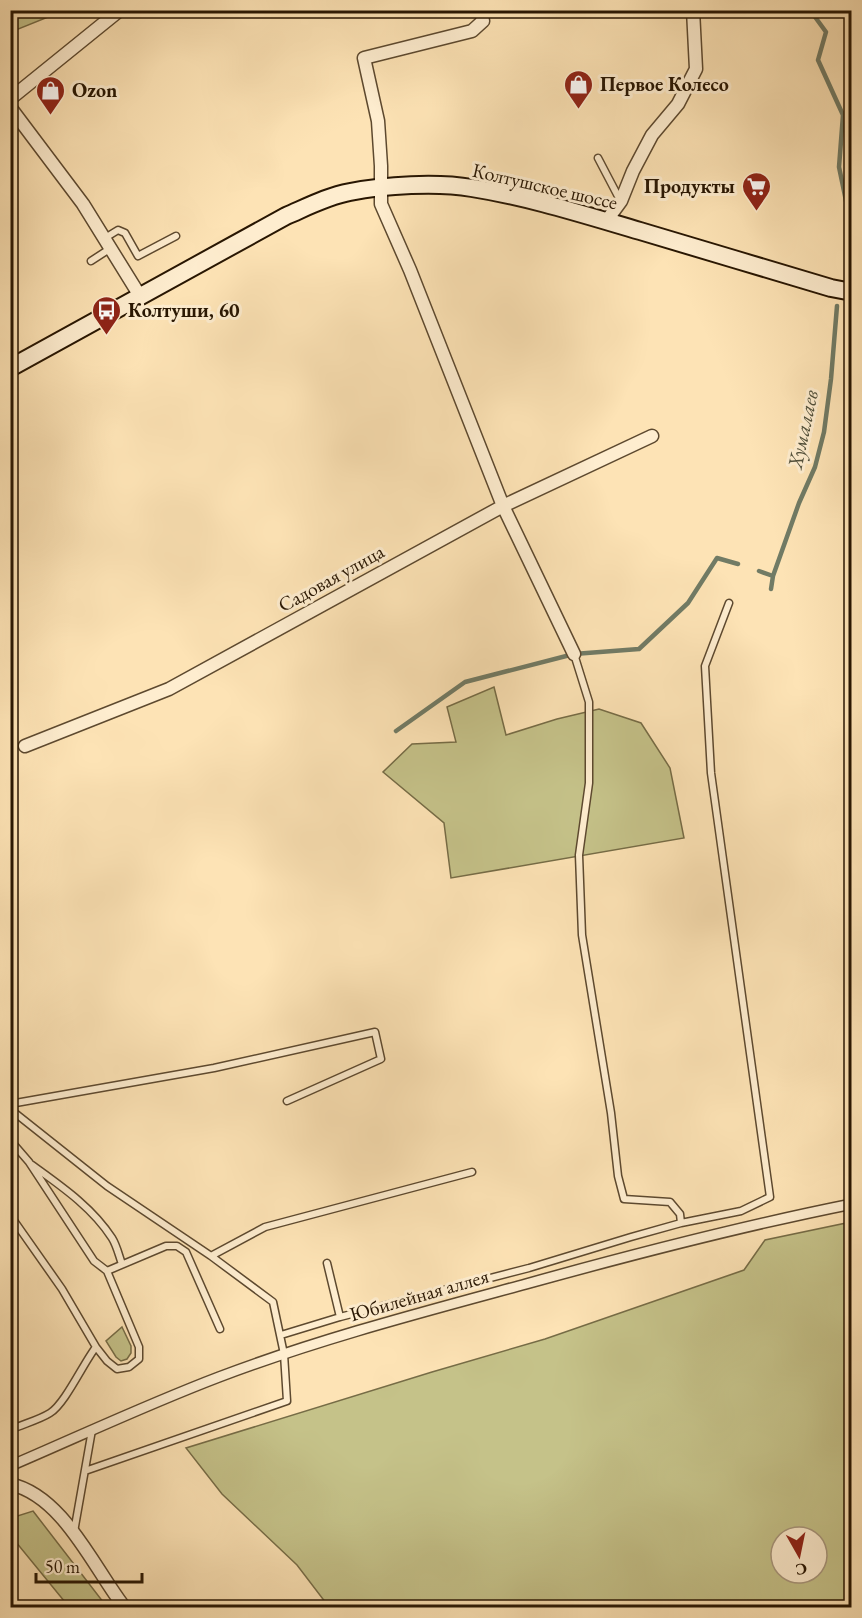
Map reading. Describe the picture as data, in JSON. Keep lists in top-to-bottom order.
{
  "streets": {
    "main road": ["Колтушское шоссе"],
    "street": ["Садовая улица", "Юбилейная аллея"]
  },
  "water": ["Хумалаев"],
  "places": {
    "shop": ["Первое Колесо", "Ozon"],
    "supermarket": ["Продукты"],
    "bus stop": ["Колтуши, 60"]
  },
  "scale_bar": "50 m",
  "north": "bottom"
}
